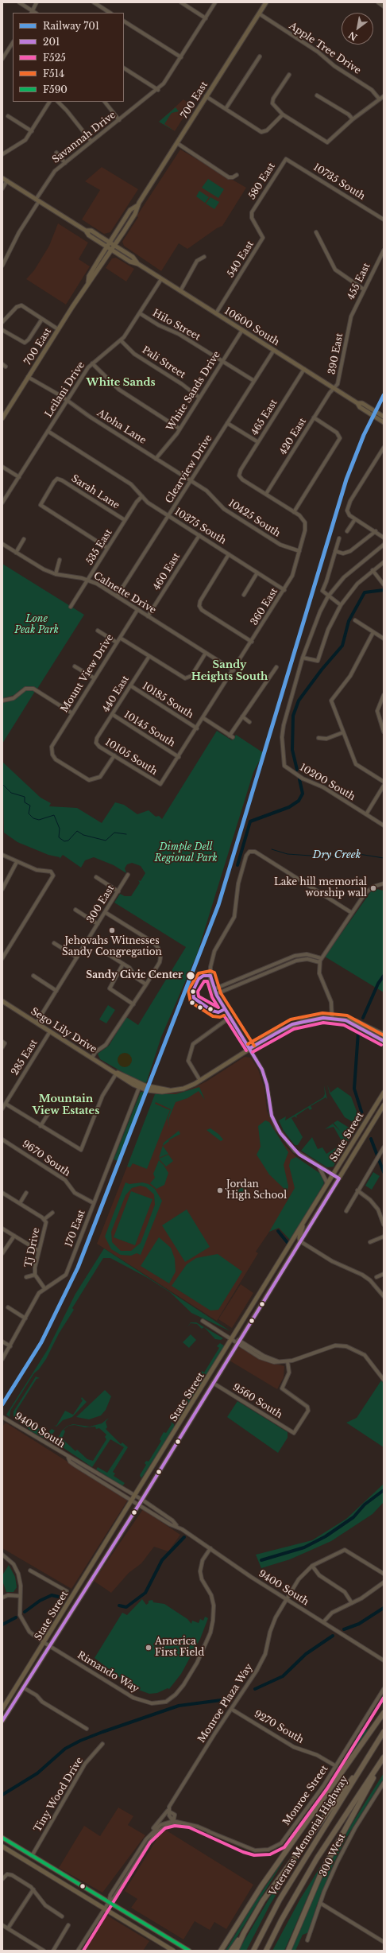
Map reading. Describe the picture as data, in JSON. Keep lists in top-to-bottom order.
{
  "streets": {
    "highway": ["Veterans Memorial Highway"],
    "main road": [
      "700 East",
      "10600 South",
      "Sego Lily Drive",
      "State Street"
    ],
    "street": [
      "Apple Tree Drive",
      "Savannah Drive",
      "580 East",
      "10735 South",
      "540 East",
      "455 East",
      "Hilo Street",
      "390 East",
      "Pali Street",
      "Leilani Drive",
      "White Sands Drive",
      "465 East",
      "Aloha Lane",
      "420 East",
      "Clearview Drive",
      "Sarah Lane",
      "10425 South",
      "10375 South",
      "535 East",
      "460 East",
      "Calnette Drive",
      "360 East",
      "Mount View Drive",
      "440 East",
      "10185 South",
      "10145 South",
      "10105 South",
      "10200 South",
      "300 East",
      "285 East",
      "9670 South",
      "170 East",
      "Tj Drive",
      "9560 South",
      "9400 South",
      "Rimando Way",
      "Monroe Plaza Way",
      "9270 South",
      "Tiny Wood Drive",
      "Monroe Street",
      "300 West"
    ]
  },
  "crossings": [
    ["Apple Tree Drive", "700 East"],
    ["700 East", "10600 South"],
    ["700 East", "Aloha Lane"],
    ["Savannah Drive", "10600 South"],
    ["580 East", "10735 South"],
    ["580 East", "540 East"],
    ["540 East", "10600 South"],
    ["455 East", "390 East"],
    ["Hilo Street", "Leilani Drive"],
    ["Hilo Street", "White Sands Drive"],
    ["Hilo Street", "Clearview Drive"],
    ["10600 South", "390 East"],
    ["10600 South", "Leilani Drive"],
    ["10600 South", "White Sands Drive"],
    ["10600 South", "465 East"],
    ["10600 South", "420 East"],
    ["10600 South", "Clearview Drive"],
    ["390 East", "420 East"],
    ["Pali Street", "Leilani Drive"],
    ["Pali Street", "White Sands Drive"],
    ["Leilani Drive", "Aloha Lane"],
    ["Leilani Drive", "10375 South"],
    ["White Sands Drive", "Aloha Lane"],
    ["465 East", "420 East"],
    ["Aloha Lane", "Clearview Drive"],
    ["Aloha Lane", "10425 South"],
    ["Clearview Drive", "10375 South"],
    ["Clearview Drive", "Calnette Drive"],
    ["Sarah Lane", "535 East"],
    ["10425 South", "360 East"],
    ["10375 South", "535 East"],
    ["10375 South", "460 East"],
    ["10375 South", "360 East"],
    ["535 East", "Calnette Drive"],
    ["460 East", "Calnette Drive"],
    ["Calnette Drive", "360 East"],
    ["Calnette Drive", "Mount View Drive"],
    ["360 East", "10185 South"],
    ["360 East", "10145 South"],
    ["360 East", "10105 South"],
    ["Mount View Drive", "10105 South"],
    ["440 East", "10185 South"],
    ["440 East", "10145 South"],
    ["440 East", "10105 South"],
    ["300 East", "Sego Lily Drive"],
    ["Sego Lily Drive", "285 East"],
    ["Sego Lily Drive", "170 East"],
    ["State Street", "9560 South"],
    ["State Street", "9400 South"],
    ["State Street", "Rimando Way"],
    ["9670 South", "170 East"],
    ["170 East", "Tj Drive"],
    ["9400 South", "Rimando Way"],
    ["9400 South", "Monroe Plaza Way"],
    ["Monroe Plaza Way", "9270 South"],
    ["Monroe Plaza Way", "Monroe Street"],
    ["9270 South", "Monroe Street"]
  ],
  "districts": ["White Sands", "Sandy Heights South", "Mountain View Estates"],
  "water": ["Dry Creek"],
  "parks": ["Lone Peak Park", "Dimple Dell Regional Park"],
  "places": [
    "Lake hill memorial worship wall",
    "Jehovahs Witnesses Sandy Congregation",
    "Sandy Civic Center",
    "Jordan High School",
    "America First Field"
  ],
  "lines": [
    "rail line 701",
    "transit line F514",
    "transit line 201",
    "transit line F525",
    "transit line F590"
  ],
  "legend": [
    "Railway 701",
    "201",
    "F525",
    "F514",
    "F590"
  ],
  "north": "bottom left"
}
